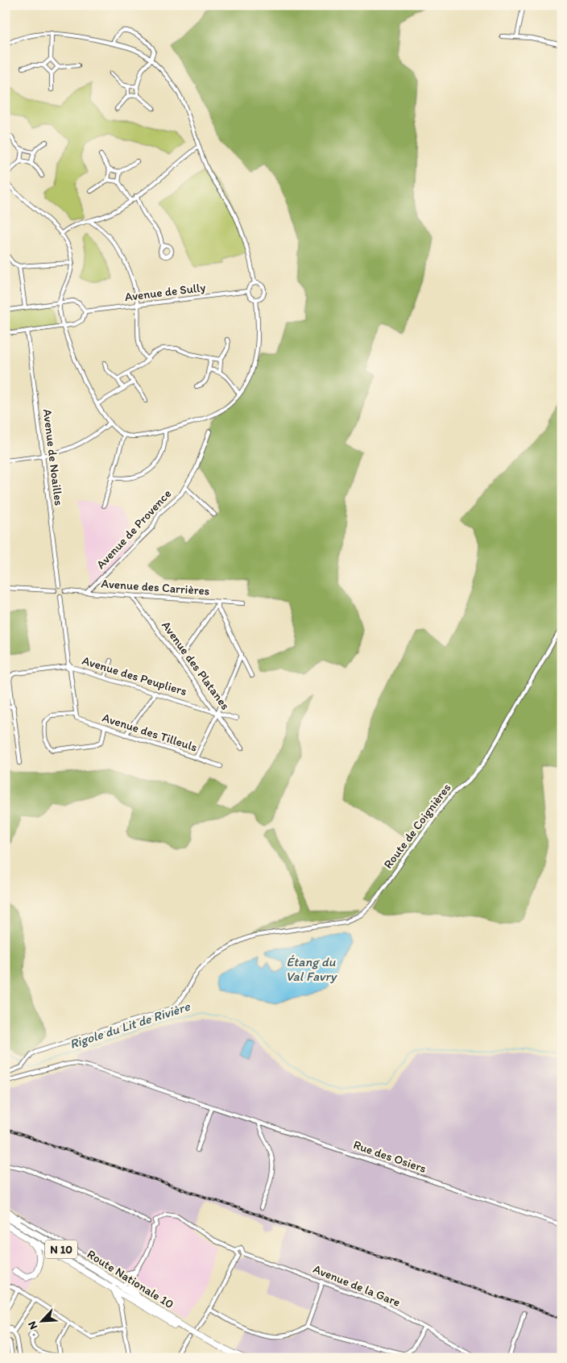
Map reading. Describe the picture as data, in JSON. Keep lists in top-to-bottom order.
{
  "streets": {
    "main road": ["N 10", "Route Nationale 10"],
    "street": [
      "Avenue de Sully",
      "Avenue de Noailles",
      "Avenue de Provence",
      "Avenue des Carrières",
      "Avenue des Platanes",
      "Avenue des Peupliers",
      "Avenue des Tilleuls",
      "Route de Coignières",
      "Rue des Osiers",
      "Avenue de la Gare"
    ]
  },
  "crossings": [
    ["Avenue de Noailles", "Avenue des Carrières"],
    ["Avenue de Provence", "Avenue des Carrières"],
    ["Avenue des Carrières", "Avenue des Platanes"],
    ["Avenue des Platanes", "Avenue des Peupliers"],
    ["N 10", "Route Nationale 10"]
  ],
  "water": ["Étang du Val Favry", "Rigole du Lit de Rivière"],
  "north": "bottom left"
}
